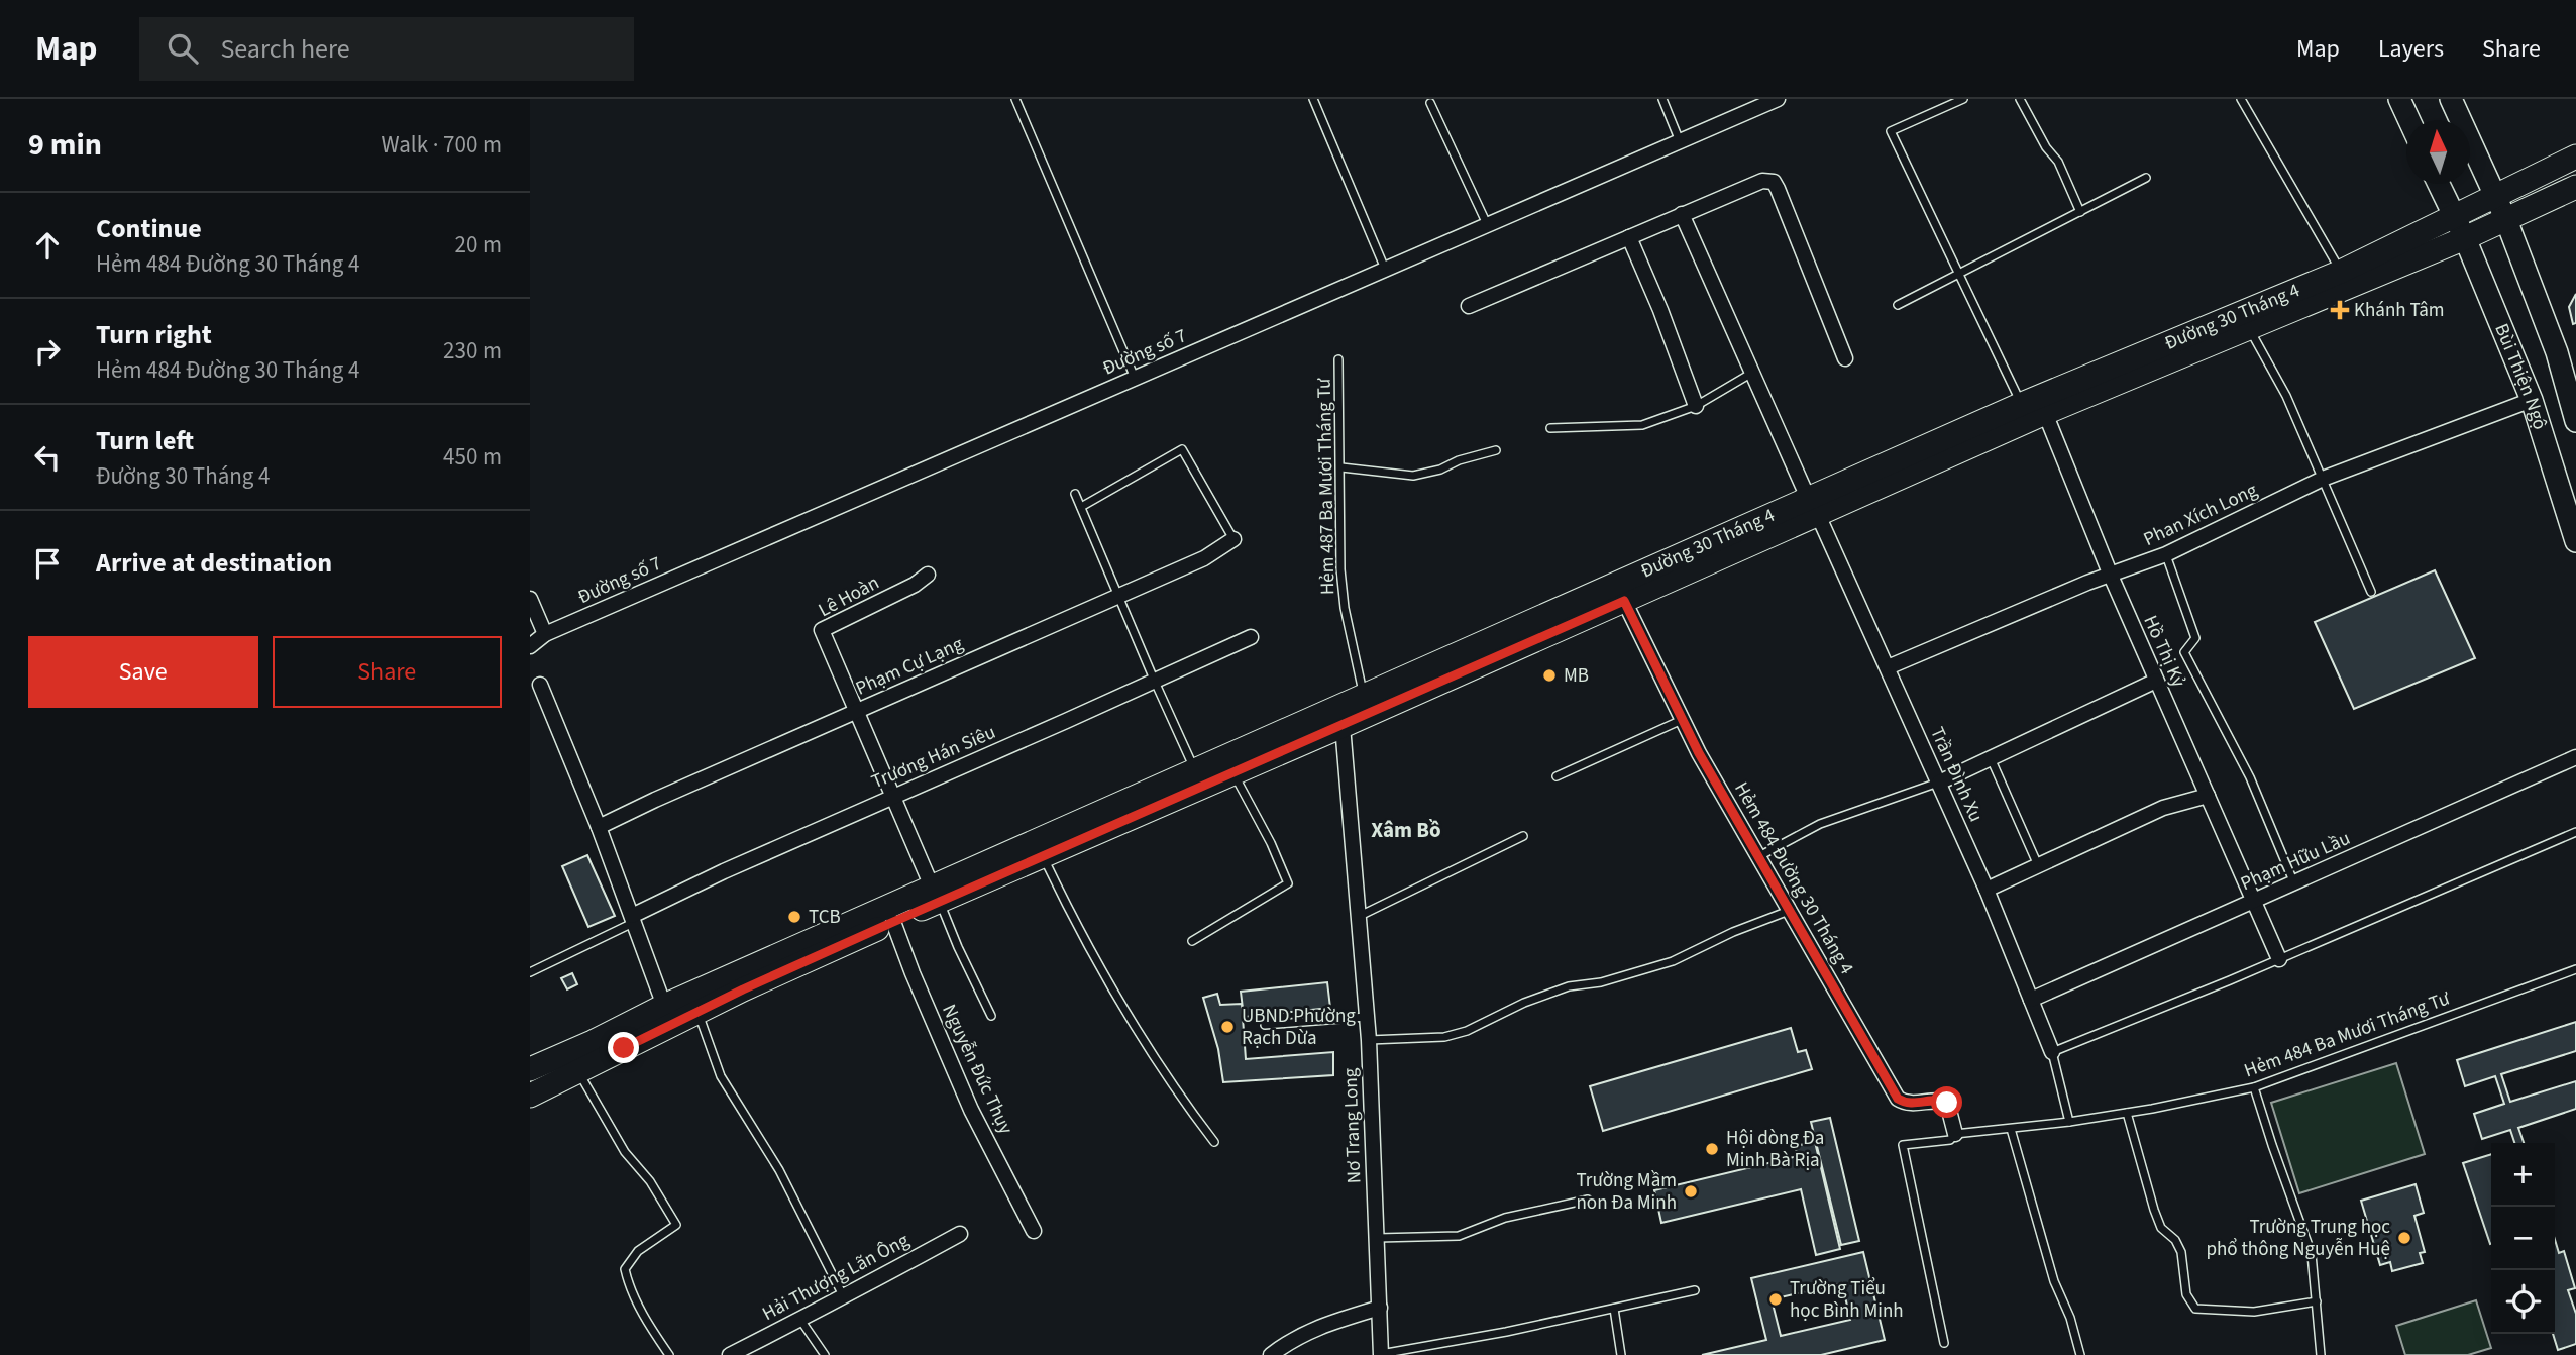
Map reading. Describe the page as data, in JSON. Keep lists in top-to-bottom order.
{
  "streets": {
    "main road": ["Đường 30 Tháng 4", "Bùi Thiện Ngộ"],
    "street": [
      "Đường số 7",
      "Phan Xích Long",
      "Lê Hoàn",
      "Hồ Thị Kỷ",
      "Phạm Cự Lạng",
      "Trương Hán Siêu",
      "Trần Đình Xu",
      "Phạm Hữu Lầu",
      "Hẻm 484 Đường 30 Tháng 4",
      "Nguyễn Đức Thụy",
      "Nơ Trang Long",
      "Hải Thượng Lãn Ông"
    ],
    "lane": ["Hẻm 487 Ba Mươi Tháng Tư", "Hẻm 484 Ba Mươi Tháng Tư"]
  },
  "crossings": [
    ["Đường 30 Tháng 4", "Bùi Thiện Ngộ"],
    ["Đường 30 Tháng 4", "Hẻm 487 Ba Mươi Tháng Tư"],
    ["Đường 30 Tháng 4", "Lê Hoàn"],
    ["Đường 30 Tháng 4", "Hồ Thị Kỷ"],
    ["Đường 30 Tháng 4", "Trần Đình Xu"],
    ["Đường 30 Tháng 4", "Hẻm 484 Đường 30 Tháng 4"],
    ["Đường 30 Tháng 4", "Nguyễn Đức Thụy"],
    ["Đường 30 Tháng 4", "Nơ Trang Long"],
    ["Bùi Thiện Ngộ", "Phan Xích Long"],
    ["Phan Xích Long", "Hồ Thị Kỷ"],
    ["Phan Xích Long", "Trần Đình Xu"],
    ["Lê Hoàn", "Phạm Cự Lạng"],
    ["Lê Hoàn", "Trương Hán Siêu"],
    ["Hồ Thị Kỷ", "Phạm Hữu Lầu"],
    ["Trần Đình Xu", "Phạm Hữu Lầu"],
    ["Hẻm 484 Đường 30 Tháng 4", "Hẻm 484 Ba Mươi Tháng Tư"]
  ],
  "districts": ["Xâm Bồ"],
  "places": {
    "health": ["Khánh Tâm"],
    "other": [
      "MB",
      "TCB",
      "UBND Phường Rạch Dừa",
      "Hội dòng Đa Minh Bà Rịa",
      "Trường Mầm non Đa Minh",
      "Trường Trung học phổ thông Nguyễn Huệ",
      "Trường Tiểu học Bình Minh"
    ]
  },
  "north": "top",
  "page": {
    "header": "Map",
    "search": "Search here",
    "nav": ["Map", "Layers", "Share"],
    "heading": ["9 min", "Walk · 700 m"],
    "list": [
      ["Continue", "Hẻm 484 Đường 30 Tháng 4", "20 m"],
      ["Turn right", "Hẻm 484 Đường 30 Tháng 4", "230 m"],
      ["Turn left", "Đường 30 Tháng 4", "450 m"],
      "Arrive at destination"
    ],
    "buttons": ["Save", "Share"],
    "map_buttons": ["+", "−"]
  }
}
